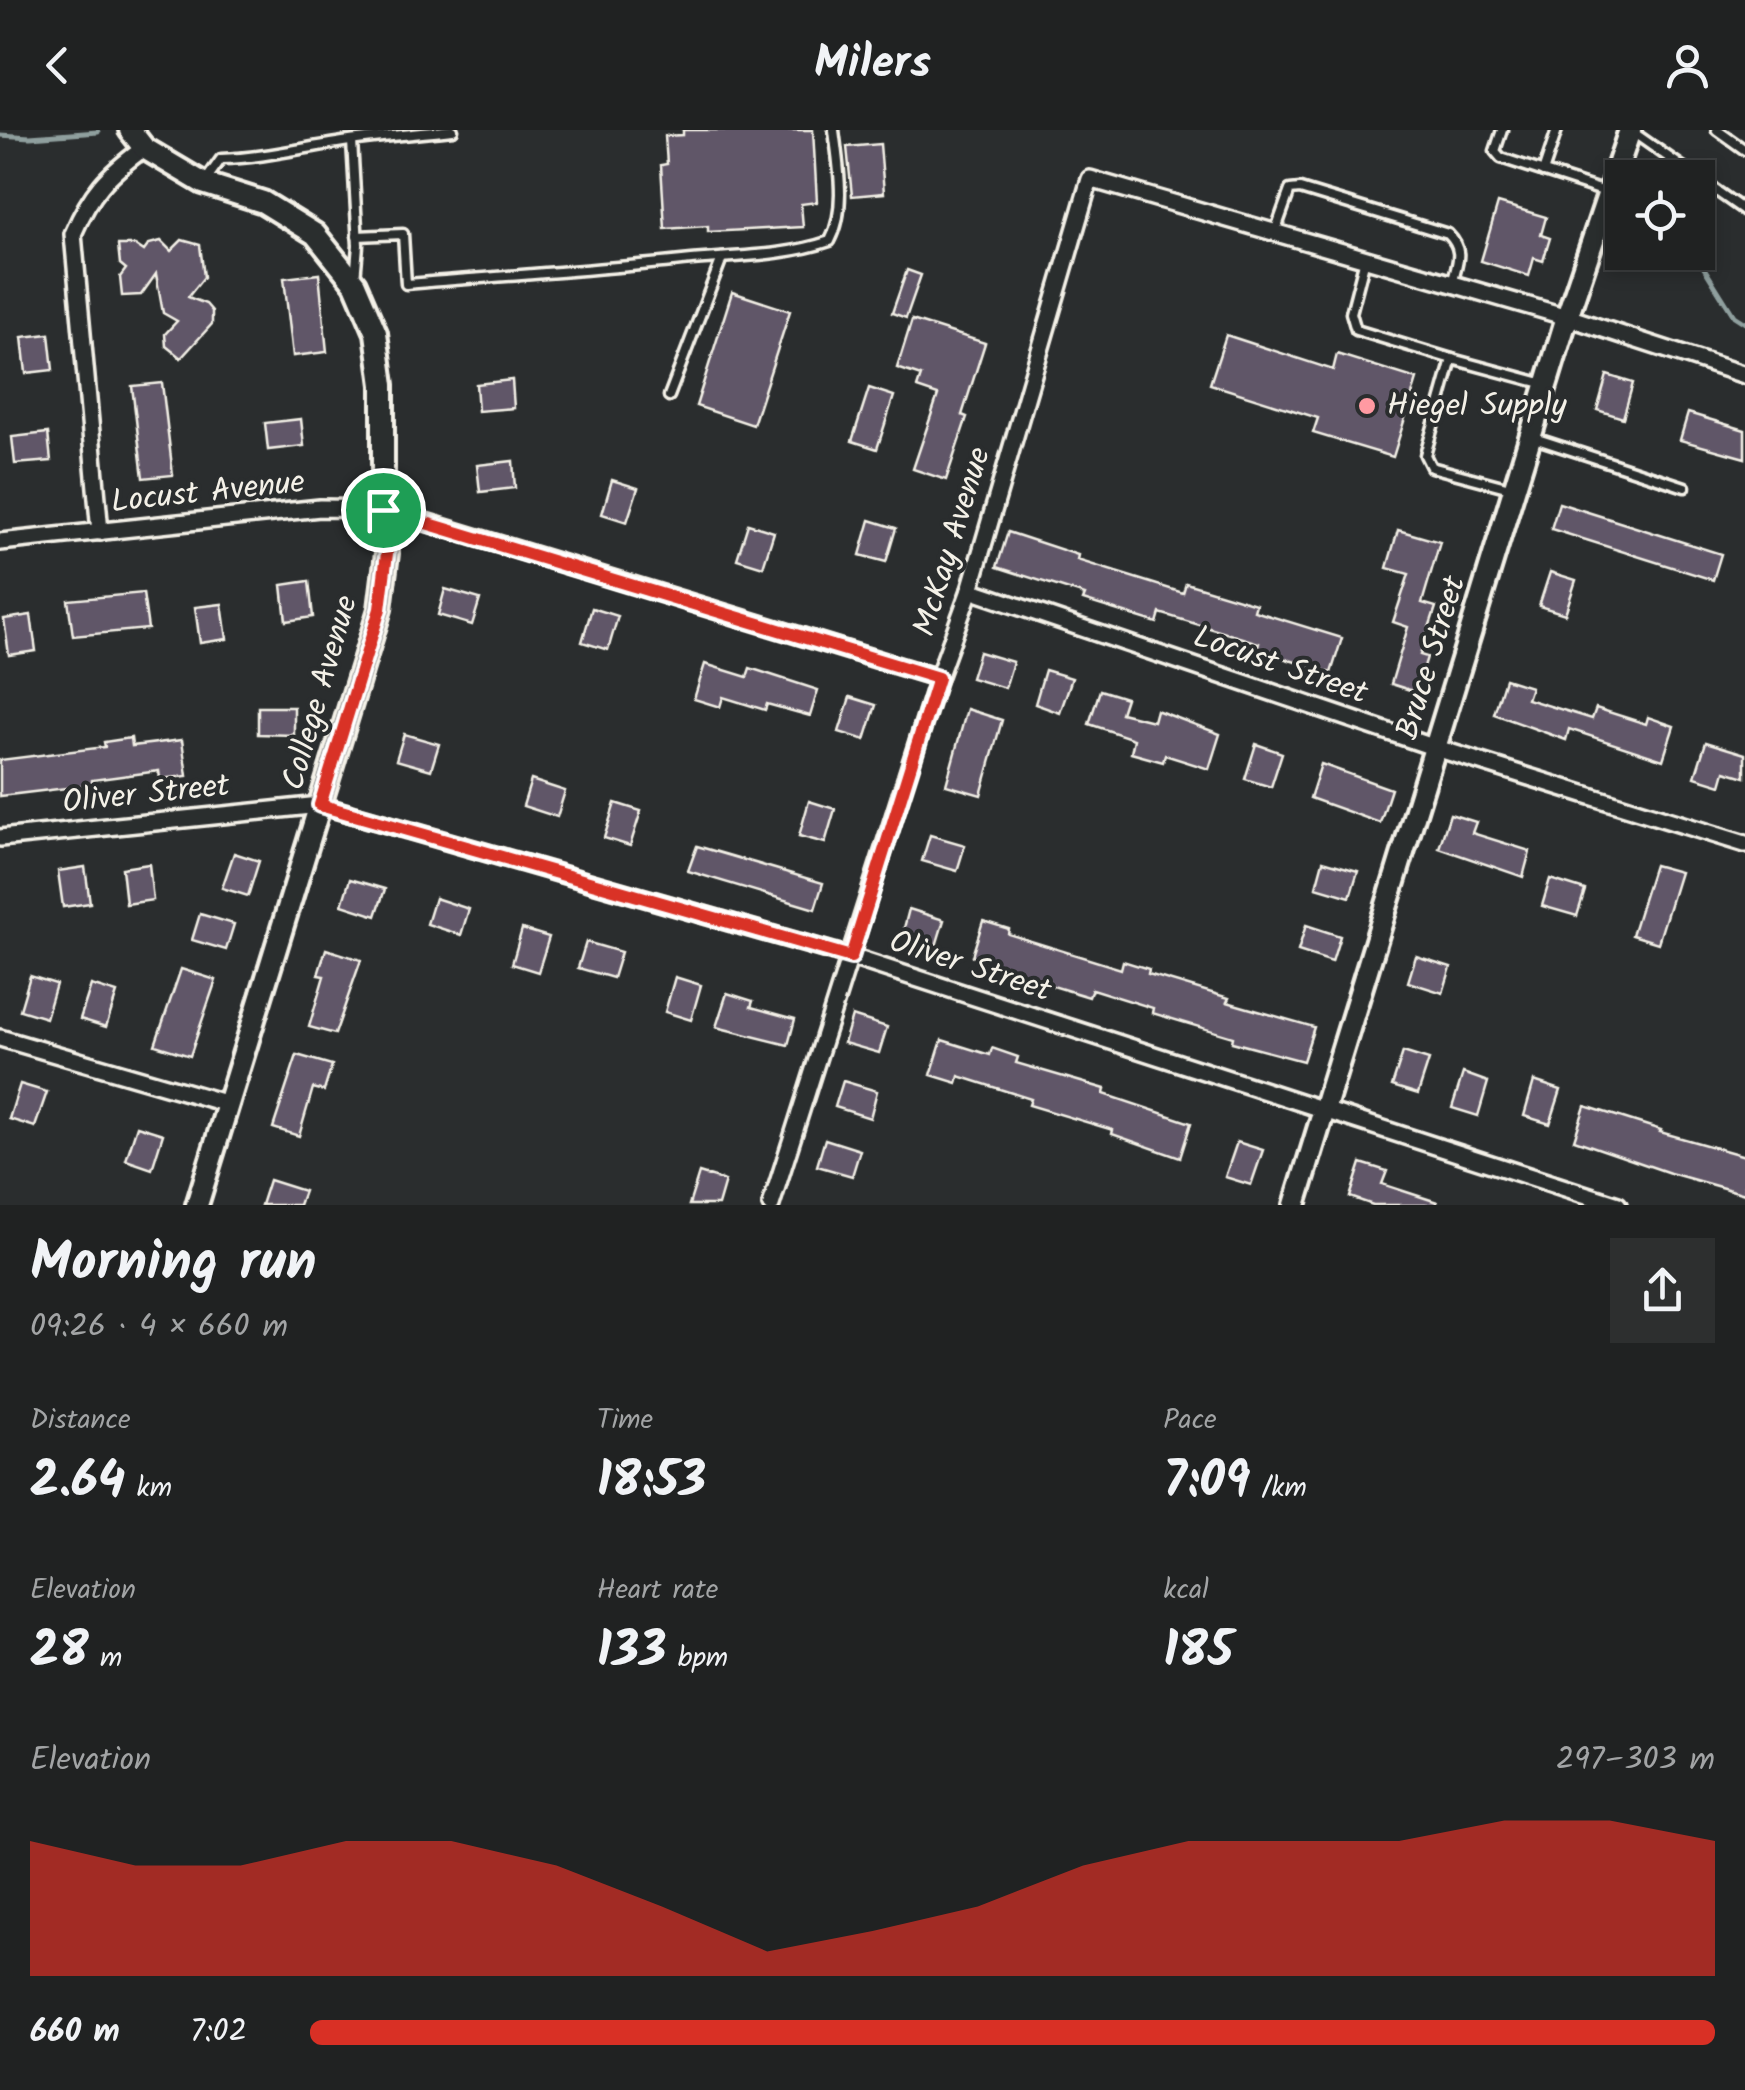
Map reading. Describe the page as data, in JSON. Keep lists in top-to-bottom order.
{
  "streets": {
    "street": [
      "Locust Avenue",
      "McKay Avenue",
      "Bruce Street",
      "Locust Street",
      "College Avenue",
      "Oliver Street"
    ]
  },
  "crossings": [
    ["Locust Avenue", "McKay Avenue"],
    ["Locust Avenue", "College Avenue"],
    ["McKay Avenue", "Locust Street"],
    ["McKay Avenue", "Oliver Street"],
    ["Bruce Street", "Locust Street"],
    ["Bruce Street", "Oliver Street"],
    ["College Avenue", "Oliver Street"]
  ],
  "places": ["Hiegel Supply"],
  "page": {
    "header": "Milers",
    "heading": ["Morning run", "09:26 · 4 × 660 m"],
    "stats": [
      ["Distance", "2.64 km"],
      ["Time", "18:53"],
      ["Pace", "7:09 /km"],
      ["Elevation", "28 m"],
      ["Heart rate", "133 bpm"],
      ["kcal", "185"]
    ],
    "chart": ["Elevation", "297–303 m"],
    "list": [
      {
        "name": "660 m",
        "note": "7:02"
      }
    ]
  }
}
